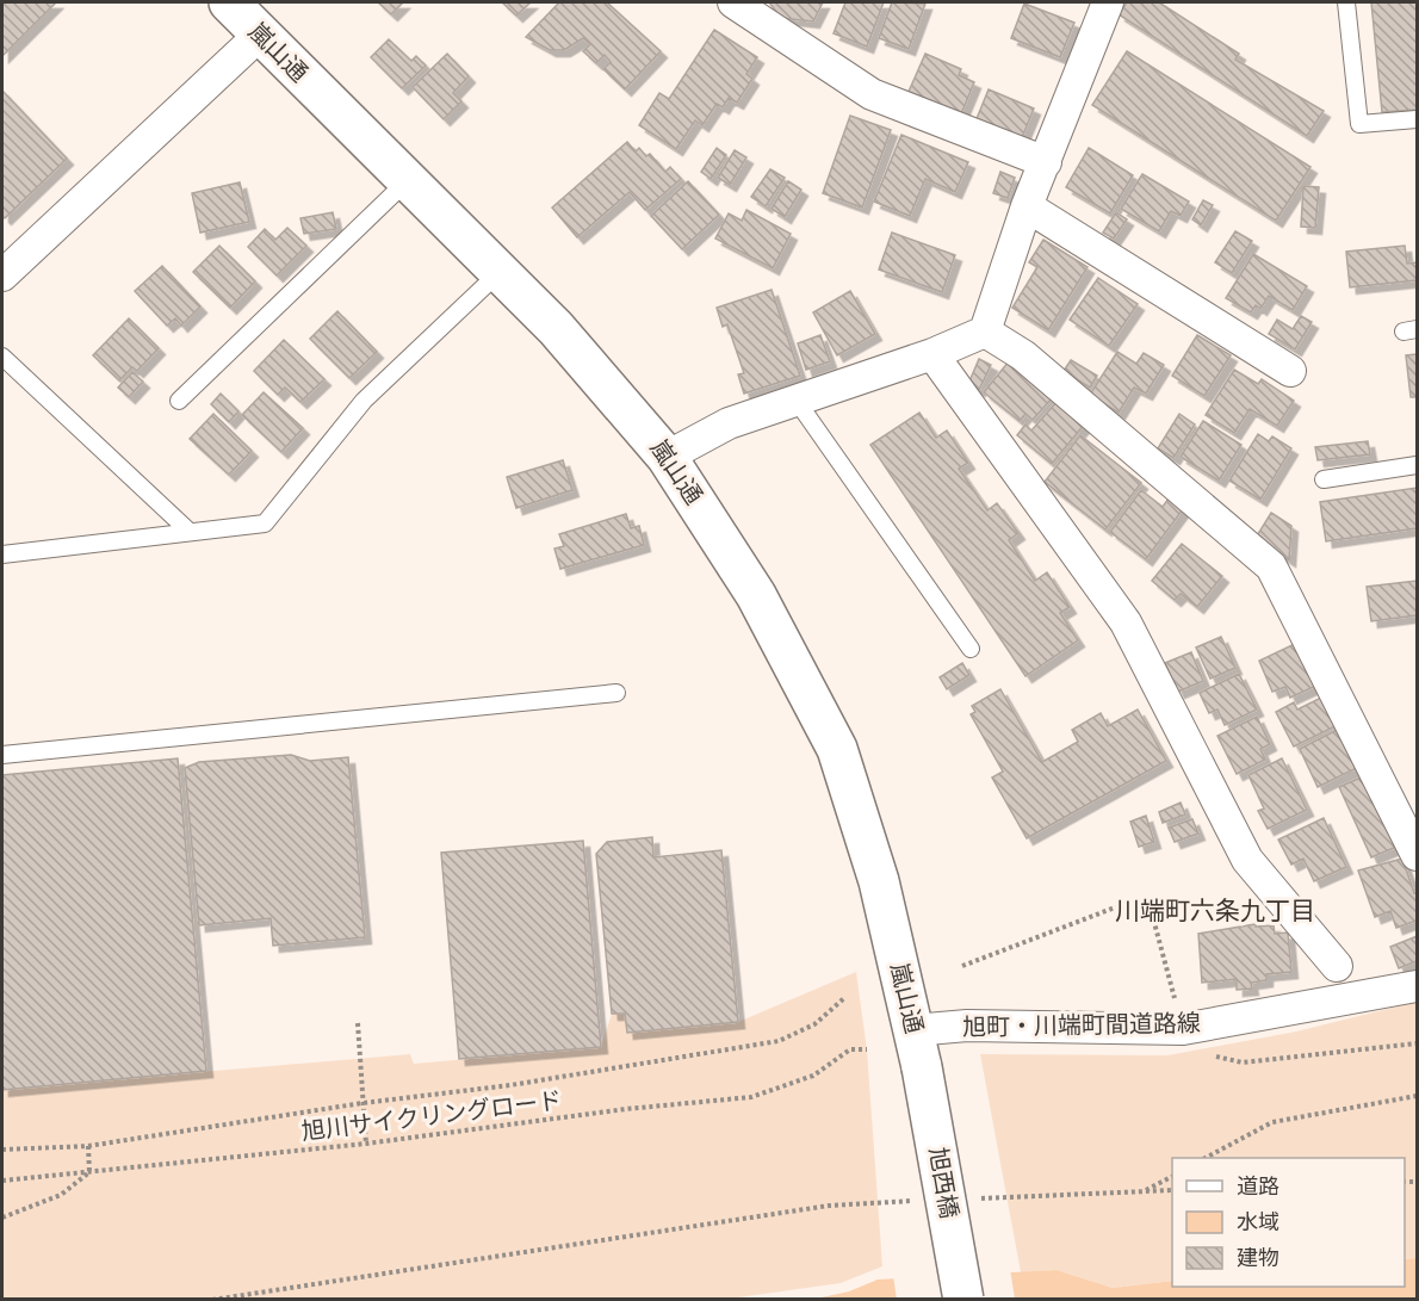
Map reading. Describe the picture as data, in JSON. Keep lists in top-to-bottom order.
{
  "streets": {
    "street": ["嵐山通", "旭町・川端町間道路線", "旭西橋"],
    "path": ["旭川サイクリングロード"]
  },
  "crossings": [
    ["嵐山通", "旭町・川端町間道路線"],
    ["嵐山通", "旭西橋"],
    ["旭町・川端町間道路線", "旭西橋"]
  ],
  "districts": ["川端町六条九丁目"],
  "legend": ["道路", "水域", "建物"]
}
